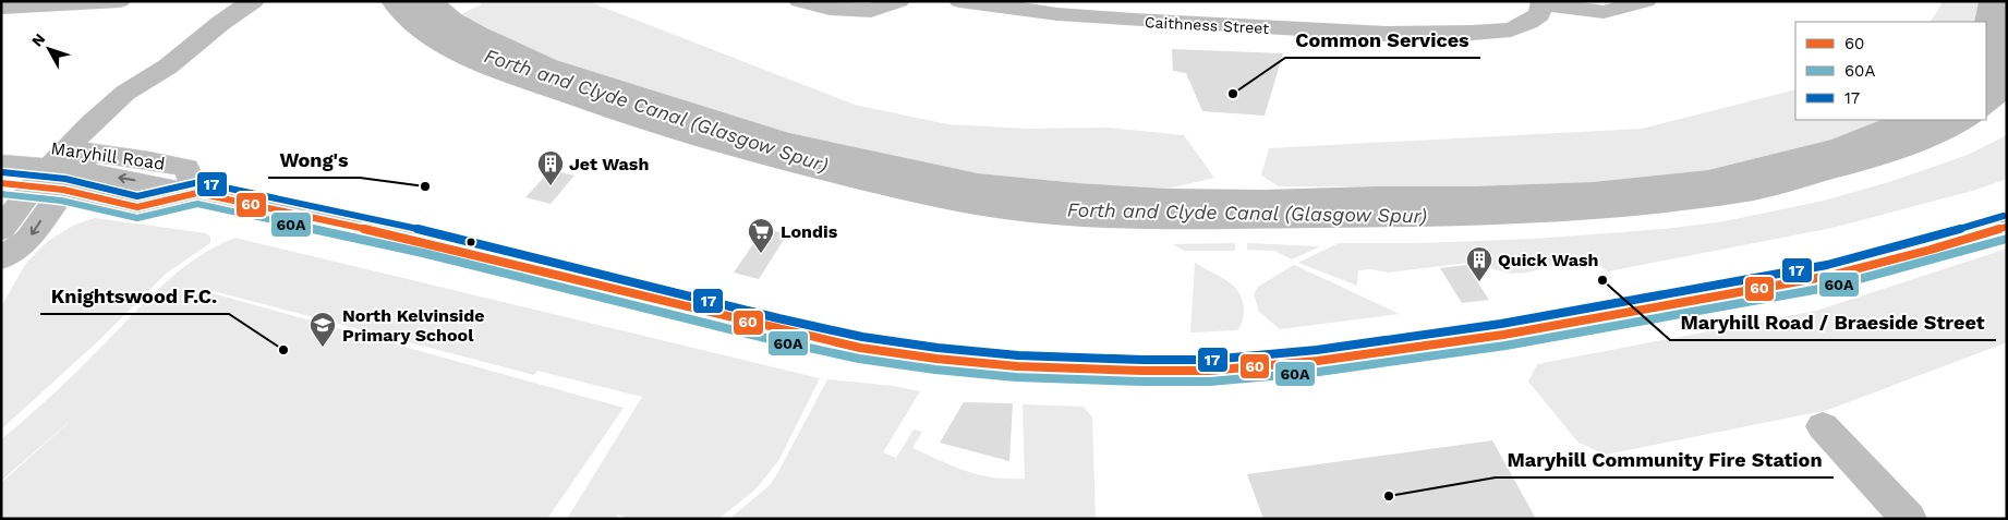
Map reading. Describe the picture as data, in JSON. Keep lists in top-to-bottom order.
{
  "streets": {
    "main road": ["Maryhill Road"],
    "street": ["Caithness Street"]
  },
  "water": ["Forth and Clyde Canal (Glasgow Spur)"],
  "places": {
    "other": [
      "Common Services",
      "Wong's",
      "Maryhill Road / Braeside Street",
      "Knightswood F.C.",
      "Maryhill Community Fire Station"
    ],
    "building": ["Jet Wash", "Quick Wash"],
    "supermarket": ["Londis"],
    "school or university": ["North Kelvinside Primary School"]
  },
  "lines": ["transit line 17", "transit line 60", "transit line 60A"],
  "legend": ["60", "60A", "17"],
  "north": "top left"
}
